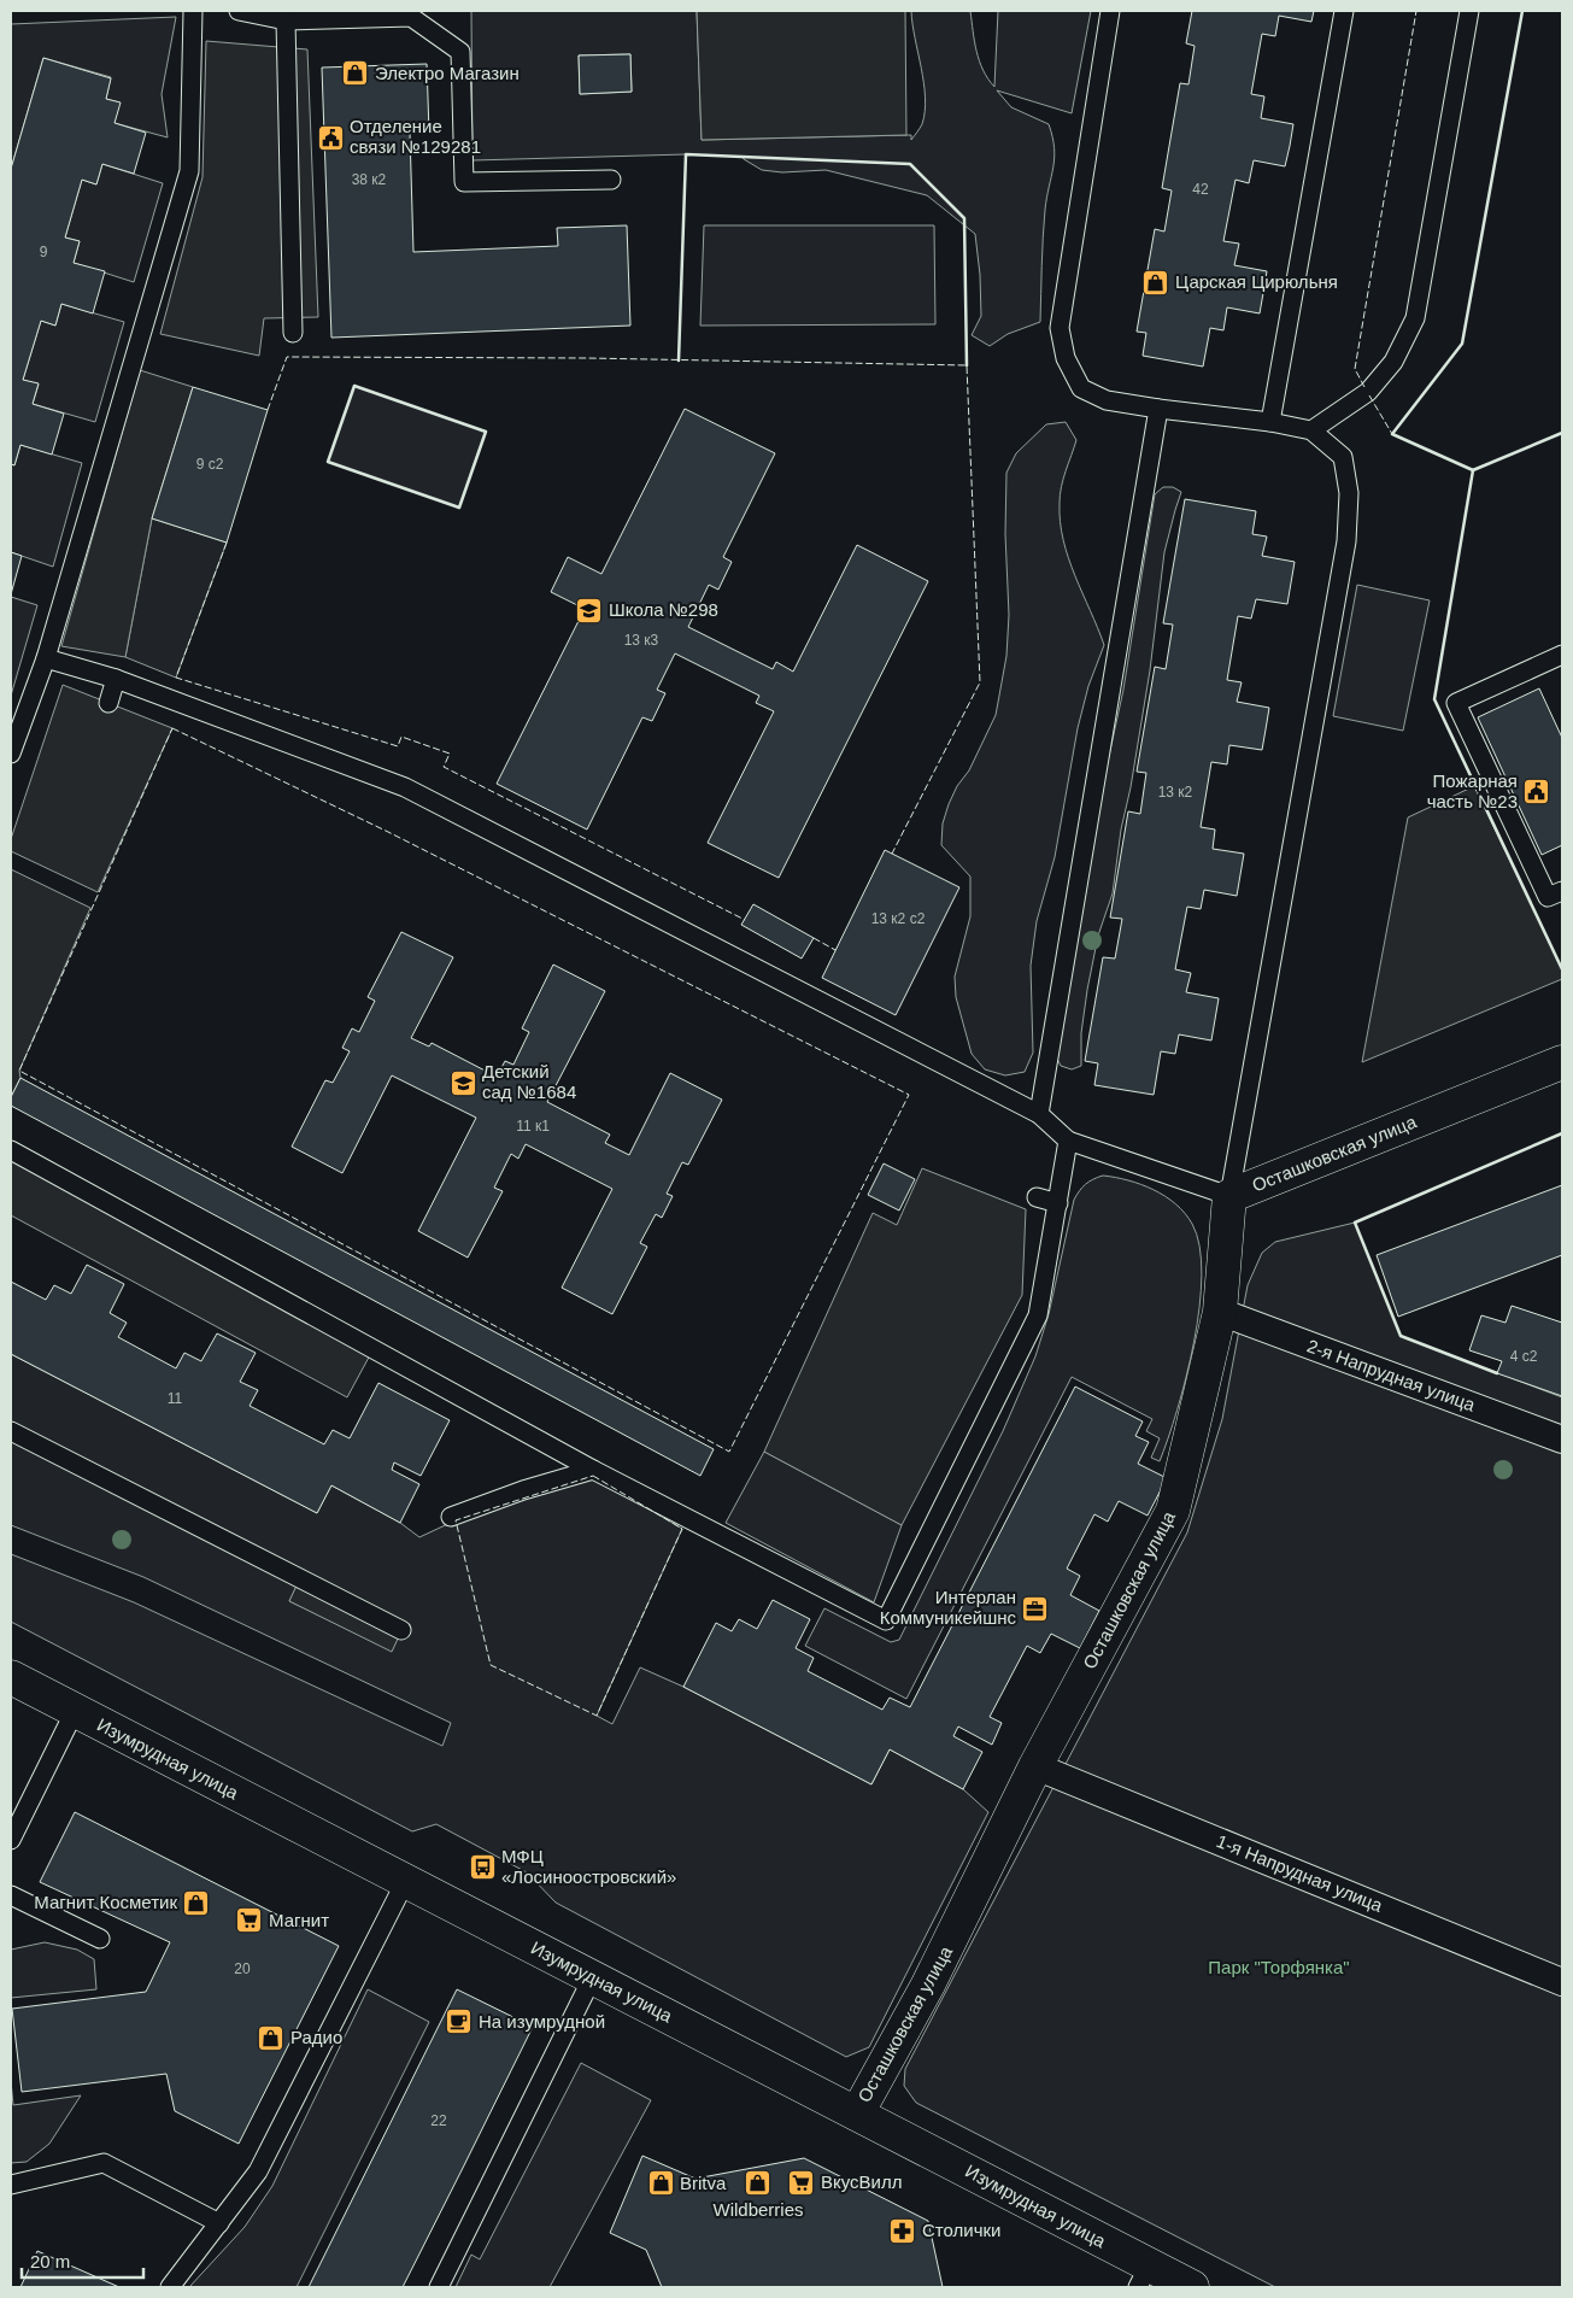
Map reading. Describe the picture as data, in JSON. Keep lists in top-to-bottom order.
{
  "streets": {
    "street": [
      "Осташковская улица",
      "2-я Напрудная улица",
      "Изумрудная улица",
      "1-я Напрудная улица"
    ]
  },
  "crossings": [
    ["Осташковская улица", "2-я Напрудная улица"],
    ["Осташковская улица", "Изумрудная улица"],
    ["Осташковская улица", "1-я Напрудная улица"]
  ],
  "parks": ["Парк \"Торфянка\""],
  "places": {
    "shop": [
      "Электро Магазин",
      "Царская Цирюльня",
      "Магнит Косметик",
      "Радио",
      "Wildberries",
      "Britva"
    ],
    "public building": ["Отделение связи №129281", "Пожарная часть №23"],
    "school or university": ["Школа №298", "Детский сад №1684"],
    "office": ["Интерлан Коммуникейшнс"],
    "bus stop": ["МФЦ «Лосиноостровский»"],
    "supermarket": ["Магнит", "ВкусВилл"],
    "cafe": ["На изумрудной"],
    "pharmacy": ["Столички"]
  },
  "house_numbers": [
    "38 к2",
    "42",
    "9",
    "9 с2",
    "13 к3",
    "13 к2",
    "13 к2 с2",
    "11 к1",
    "4 с2",
    "11",
    "20",
    "22"
  ],
  "scale_bar": "20 m"
}
